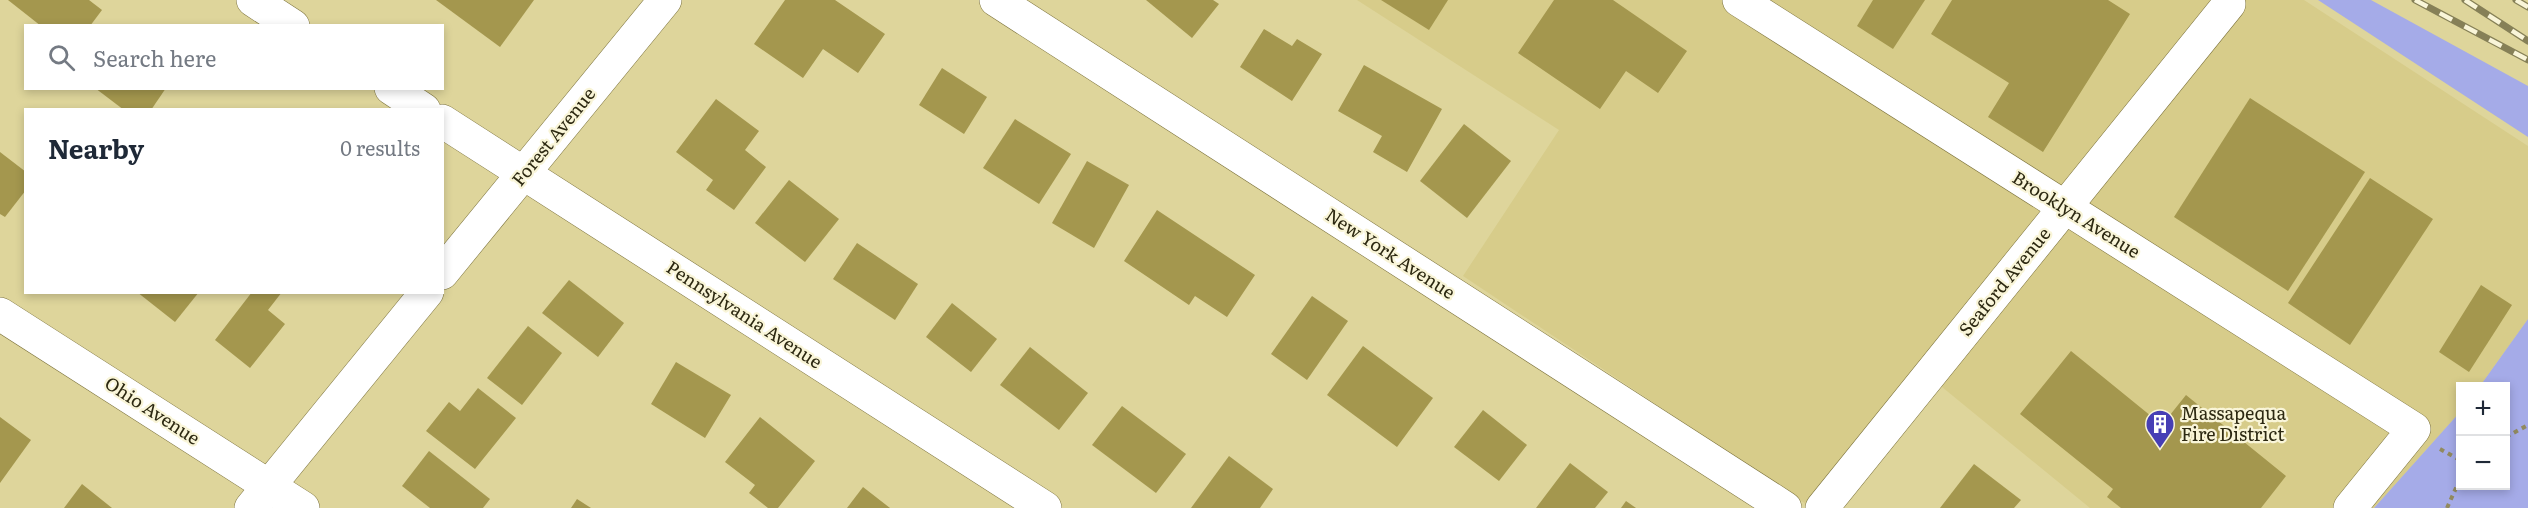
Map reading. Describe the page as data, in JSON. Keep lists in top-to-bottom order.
{
  "streets": {
    "street": [
      "Forest Avenue",
      "Brooklyn Avenue",
      "New York Avenue",
      "Seaford Avenue",
      "Pennsylvania Avenue",
      "Ohio Avenue"
    ]
  },
  "crossings": [
    ["Forest Avenue", "Pennsylvania Avenue"],
    ["Brooklyn Avenue", "Seaford Avenue"]
  ],
  "places": {
    "building": ["Massapequa Fire District"]
  },
  "page": {
    "search": "Search here",
    "heading": ["Nearby", "0 results"],
    "map_buttons": ["+", "−"]
  }
}
